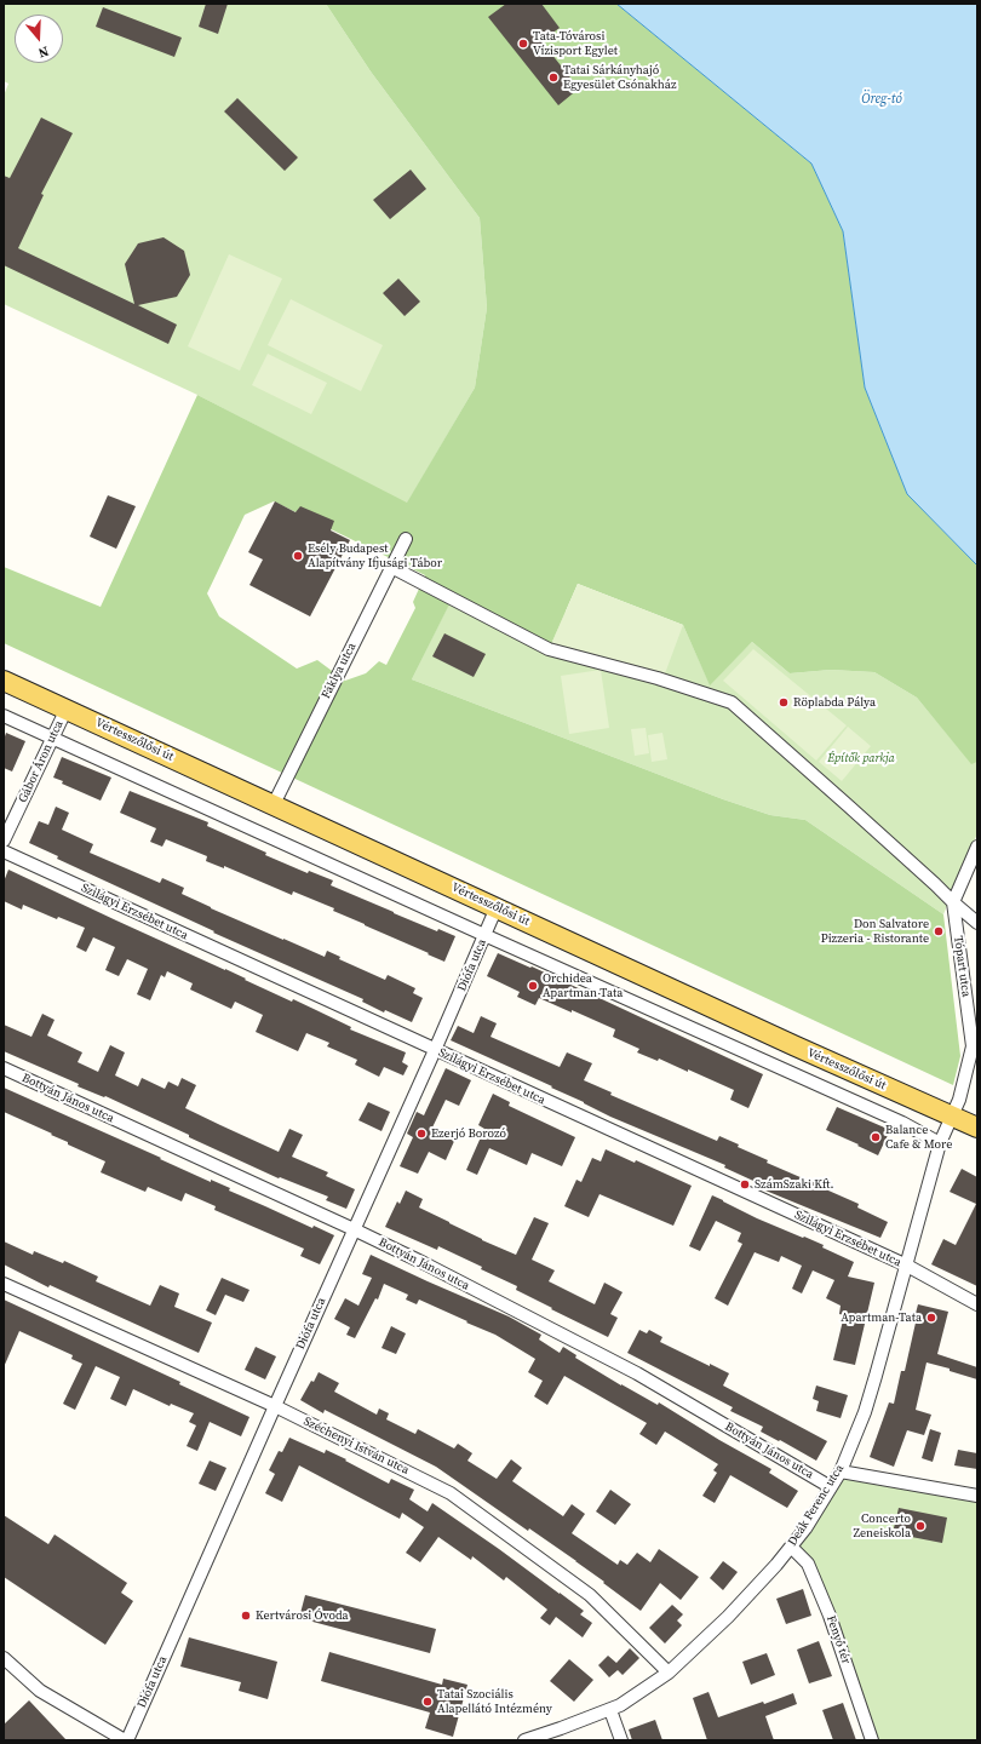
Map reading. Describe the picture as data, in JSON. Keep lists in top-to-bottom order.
{
  "streets": {
    "main road": ["Vértesszőlősi út"],
    "street": [
      "Fáklya utca",
      "Gábor Áron utca",
      "Szilágyi Erzsébet utca",
      "Diófa utca",
      "Tópart utca",
      "Bottyán János utca",
      "Széchenyi István utca",
      "Deák Ferenc utca",
      "Fenyő tér"
    ]
  },
  "crossings": [
    ["Fáklya utca", "Vértesszőlősi út"],
    ["Vértesszőlősi út", "Gábor Áron utca"],
    ["Vértesszőlősi út", "Diófa utca"],
    ["Vértesszőlősi út", "Tópart utca"],
    ["Vértesszőlősi út", "Deák Ferenc utca"],
    ["Szilágyi Erzsébet utca", "Diófa utca"],
    ["Szilágyi Erzsébet utca", "Deák Ferenc utca"],
    ["Diófa utca", "Bottyán János utca"],
    ["Diófa utca", "Széchenyi István utca"],
    ["Tópart utca", "Deák Ferenc utca"],
    ["Bottyán János utca", "Deák Ferenc utca"],
    ["Széchenyi István utca", "Deák Ferenc utca"],
    ["Deák Ferenc utca", "Fenyő tér"]
  ],
  "water": ["Öreg-tó"],
  "parks": ["Építők parkja"],
  "places": [
    "Tata-Tóvárosi Vízisport Egylet",
    "Tatai Sárkányhajó Egyesület Csónakház",
    "Esély Budapest Alapítvány Ifjusági Tábor",
    "Röplabda Pálya",
    "Don Salvatore Pizzeria - Ristorante",
    "Orchidea Apartman Tata",
    "Ezerjó Borozó",
    "Balance Cafe & More",
    "SzámSzaki Kft.",
    "Apartman-Tata",
    "Concerto Zeneiskola",
    "Kertvárosi Óvoda",
    "Tatai Szociális Alapellátó Intézmény"
  ],
  "north": "bottom"
}
